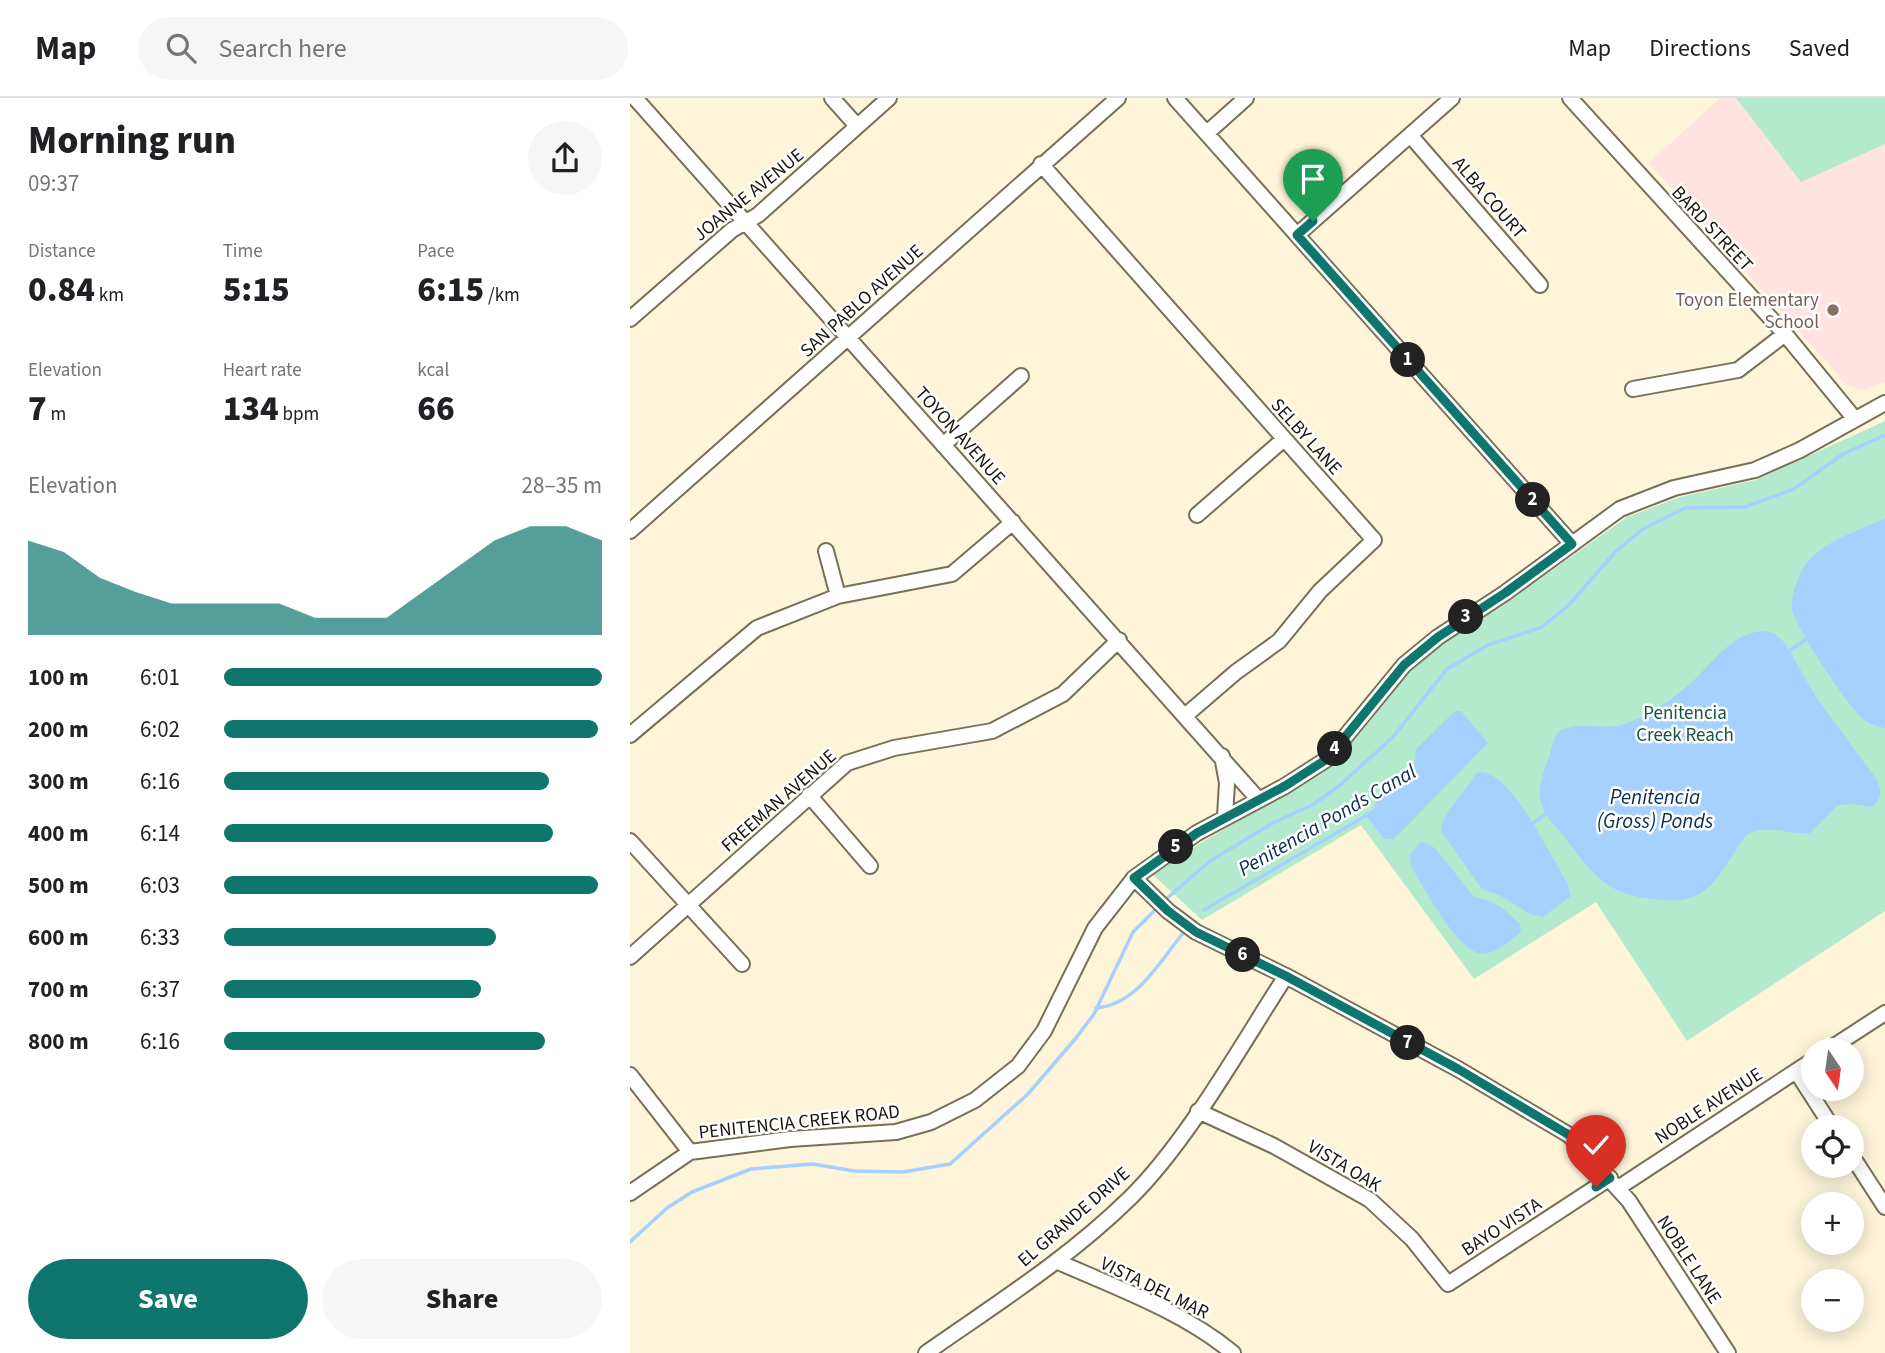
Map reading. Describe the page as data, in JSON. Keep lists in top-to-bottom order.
{
  "streets": {
    "street": [
      "JOANNE AVENUE",
      "ALBA COURT",
      "BARD STREET",
      "SAN PABLO AVENUE",
      "TOYON AVENUE",
      "SELBY LANE",
      "FREEMAN AVENUE",
      "NOBLE AVENUE",
      "PENITENCIA CREEK ROAD",
      "VISTA OAK",
      "EL GRANDE DRIVE",
      "BAYO VISTA",
      "NOBLE LANE",
      "VISTA DEL MAR"
    ]
  },
  "crossings": [
    ["JOANNE AVENUE", "TOYON AVENUE"],
    ["BARD STREET", "PENITENCIA CREEK ROAD"],
    ["SAN PABLO AVENUE", "TOYON AVENUE"],
    ["SAN PABLO AVENUE", "SELBY LANE"],
    ["TOYON AVENUE", "SELBY LANE"],
    ["TOYON AVENUE", "FREEMAN AVENUE"],
    ["TOYON AVENUE", "PENITENCIA CREEK ROAD"],
    ["NOBLE AVENUE", "BAYO VISTA"],
    ["NOBLE AVENUE", "NOBLE LANE"],
    ["VISTA OAK", "EL GRANDE DRIVE"],
    ["VISTA OAK", "BAYO VISTA"],
    ["EL GRANDE DRIVE", "VISTA DEL MAR"],
    ["BAYO VISTA", "NOBLE LANE"]
  ],
  "water": ["Penitencia (Gross) Ponds", "Penitencia Ponds Canal"],
  "parks": ["Penitencia Creek Reach"],
  "places": ["Toyon Elementary School"],
  "north": "bottom",
  "page": {
    "header": "Map",
    "search": "Search here",
    "nav": ["Map", "Directions", "Saved"],
    "heading": ["Morning run", "09:37"],
    "stats": [
      ["Distance", "0.84 km"],
      ["Time", "5:15"],
      ["Pace", "6:15 /km"],
      ["Elevation", "7 m"],
      ["Heart rate", "134 bpm"],
      ["kcal", "66"]
    ],
    "pins": [
      "1",
      "2",
      "3",
      "4",
      "5",
      "6",
      "7"
    ],
    "chart": ["Elevation", "28–35 m"],
    "list": [
      {
        "name": "100 m",
        "note": "6:01"
      },
      {
        "name": "200 m",
        "note": "6:02"
      },
      {
        "name": "300 m",
        "note": "6:16"
      },
      {
        "name": "400 m",
        "note": "6:14"
      },
      {
        "name": "500 m",
        "note": "6:03"
      },
      {
        "name": "600 m",
        "note": "6:33"
      },
      {
        "name": "700 m",
        "note": "6:37"
      },
      {
        "name": "800 m",
        "note": "6:16"
      }
    ],
    "map_buttons": ["+", "−"],
    "buttons": ["Save", "Share"]
  }
}
